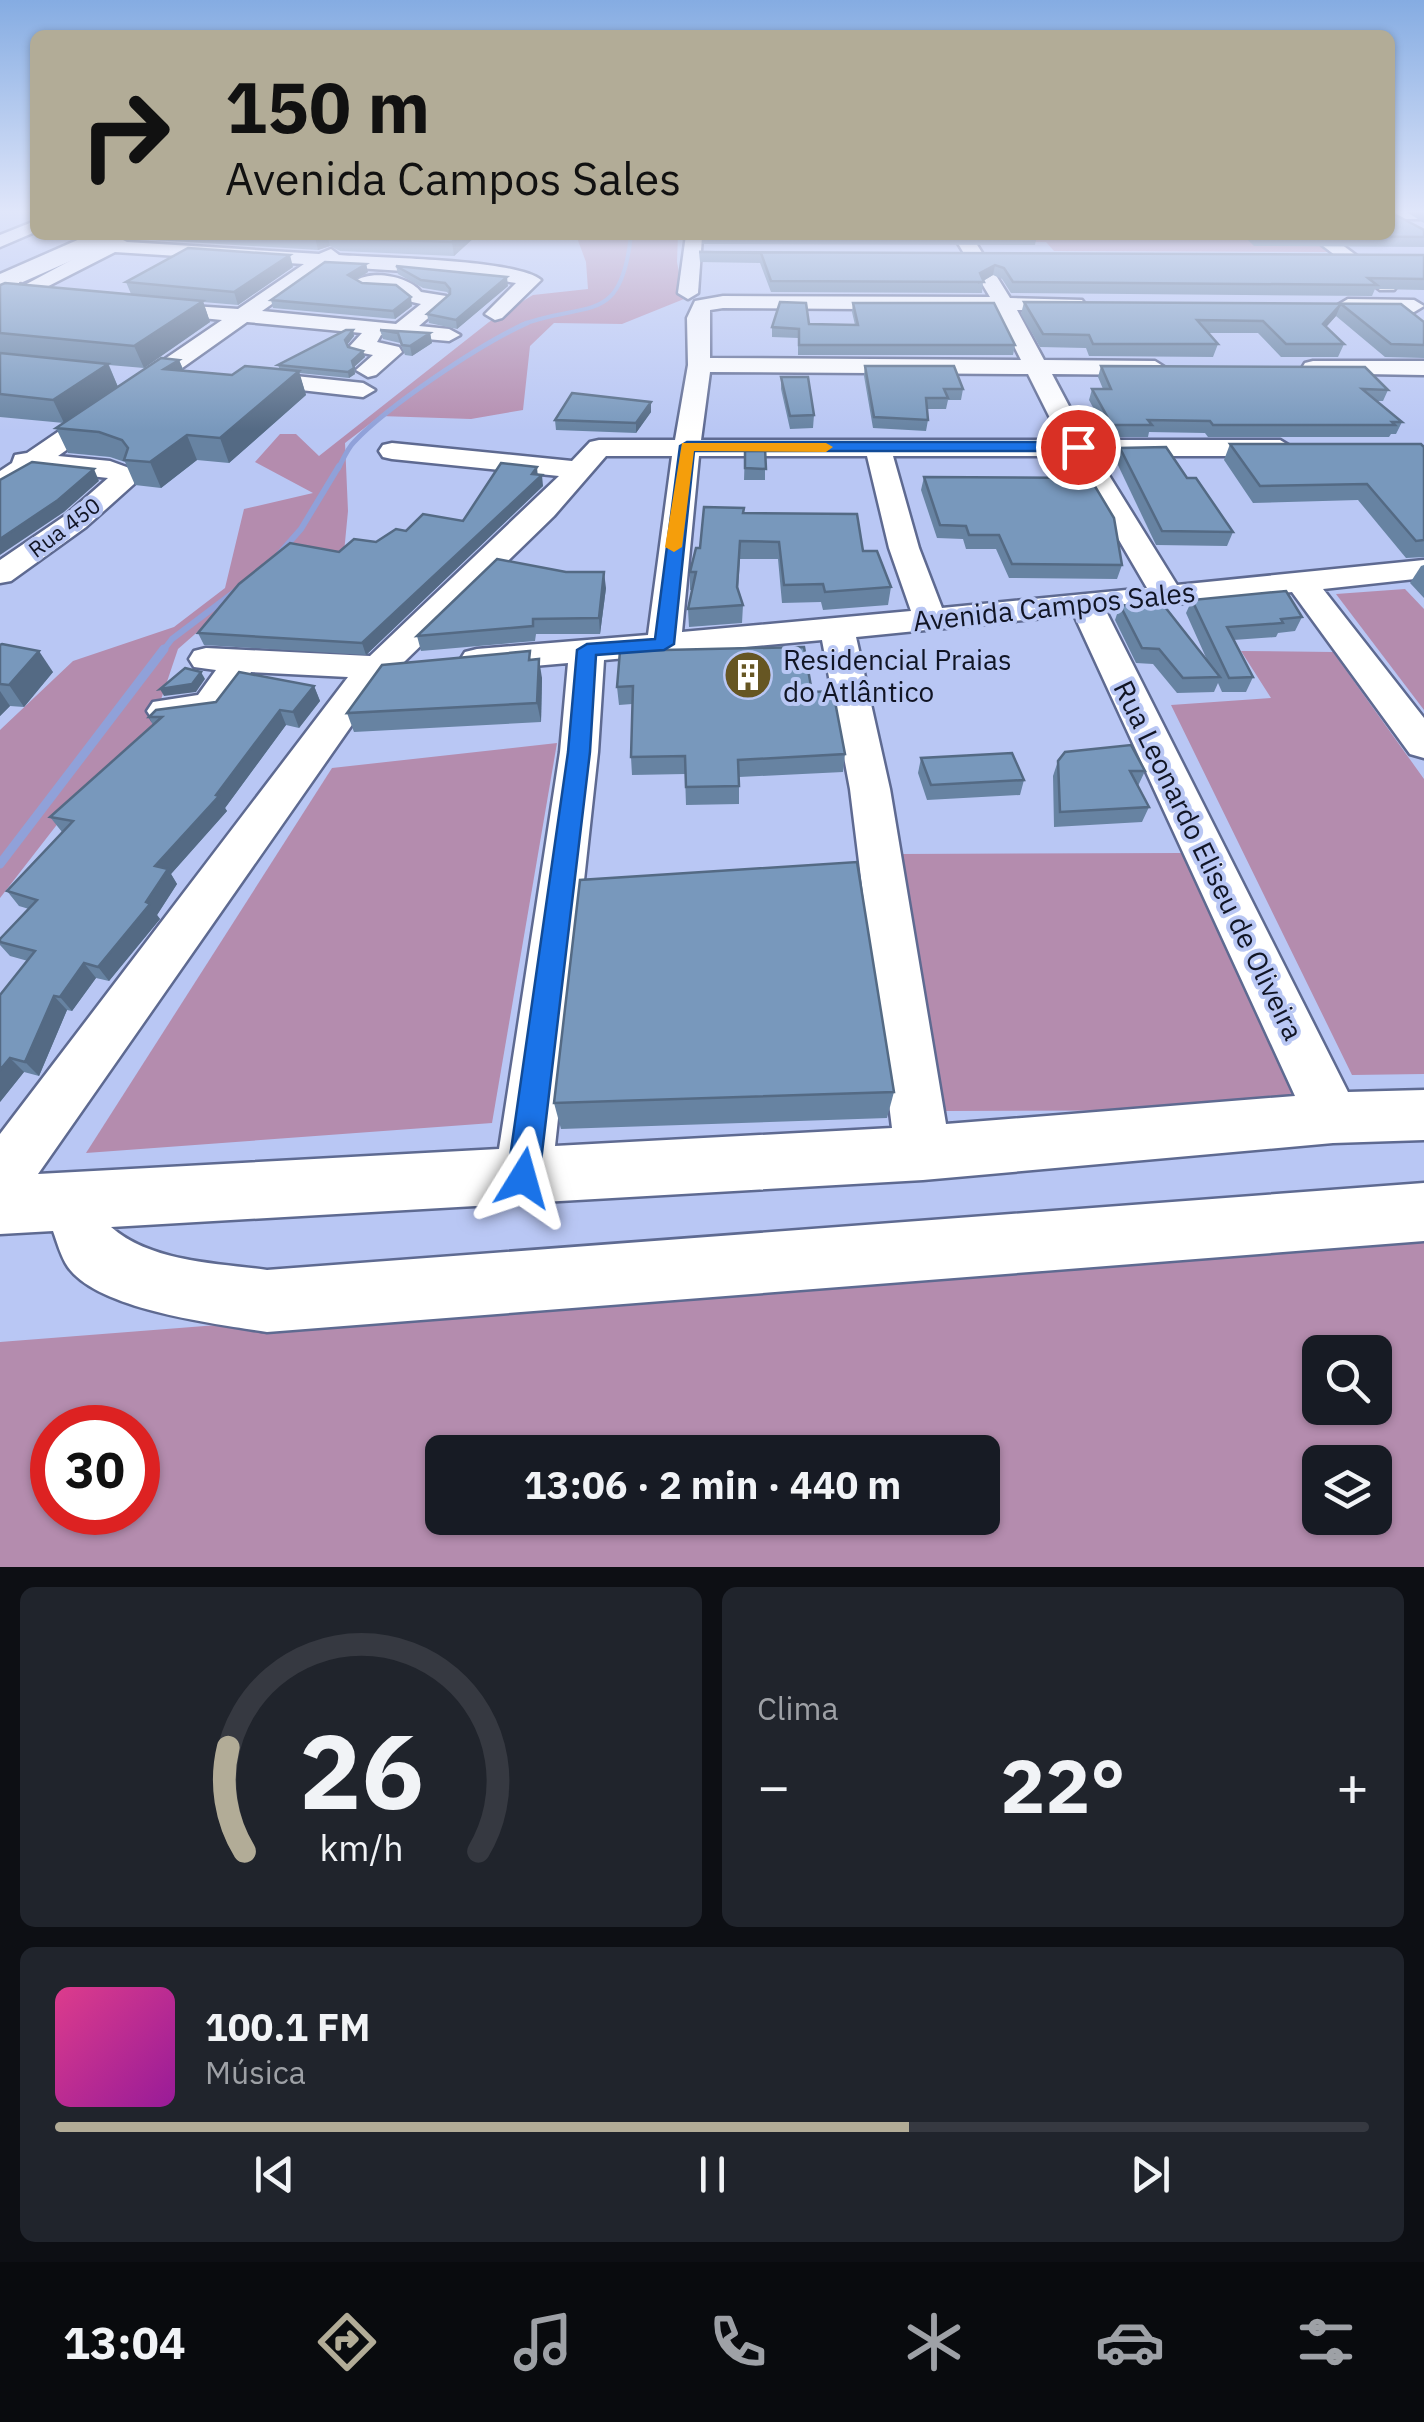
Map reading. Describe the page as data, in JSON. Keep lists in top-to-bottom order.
{
  "streets": {
    "street": ["Rua 450", "Avenida Campos Sales", "Rua Leonardo Eliseu de Oliveira"]
  },
  "crossings": [
    ["Avenida Campos Sales", "Rua Leonardo Eliseu de Oliveira"]
  ],
  "places": {
    "building": ["Residencial Praias do Atlântico"]
  },
  "page": {
    "turn": ["150 m", "Avenida Campos Sales"],
    "limit": "30",
    "trip": "13:06 · 2 min · 440 m",
    "tile": "Clima",
    "heat": ["−", "22°", "+"],
    "song": ["100.1 FM", "Música"],
    "tabs": "13:04",
    "gauge": ["26", "km/h"]
  }
}
